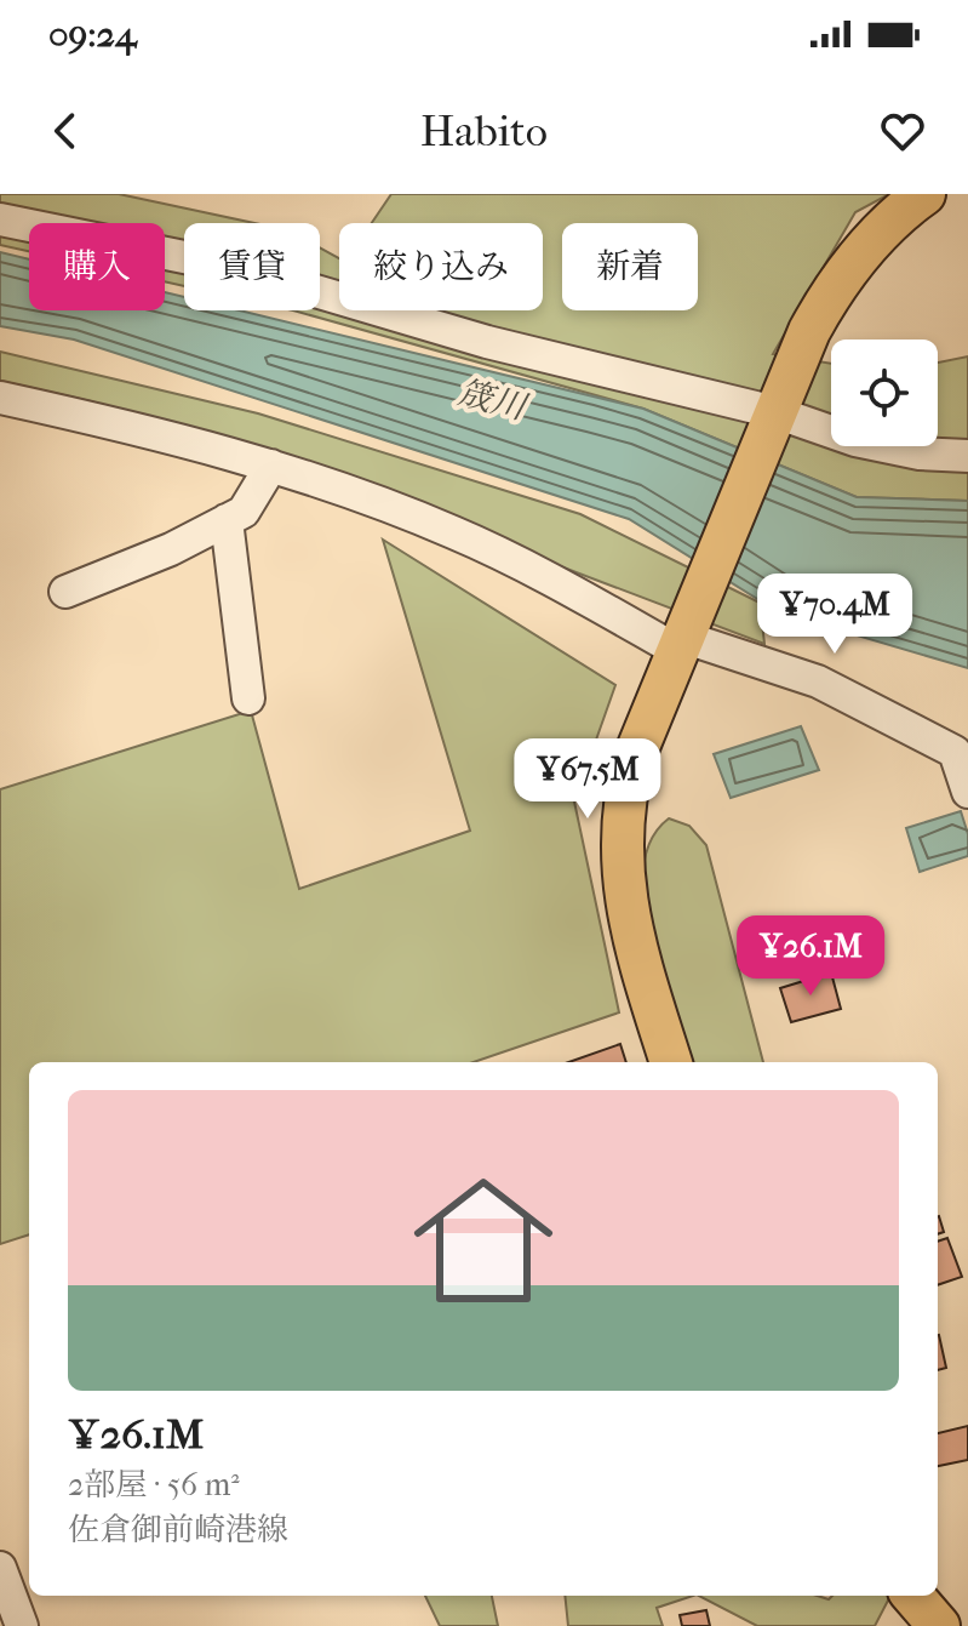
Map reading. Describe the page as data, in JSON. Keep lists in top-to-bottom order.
{
  "water": ["筬川"],
  "page": {
    "status": "09:24",
    "header": "Habito",
    "chip": [
      "購入",
      "賃貸",
      "絞り込み",
      "新着"
    ],
    "price": ["¥70.4M", "¥67.5M", "¥26.1M"],
    "list": [
      {
        "name": "¥26.1M",
        "note": "2部屋 · 56 m² · 佐倉御前崎港線"
      }
    ]
  }
}
